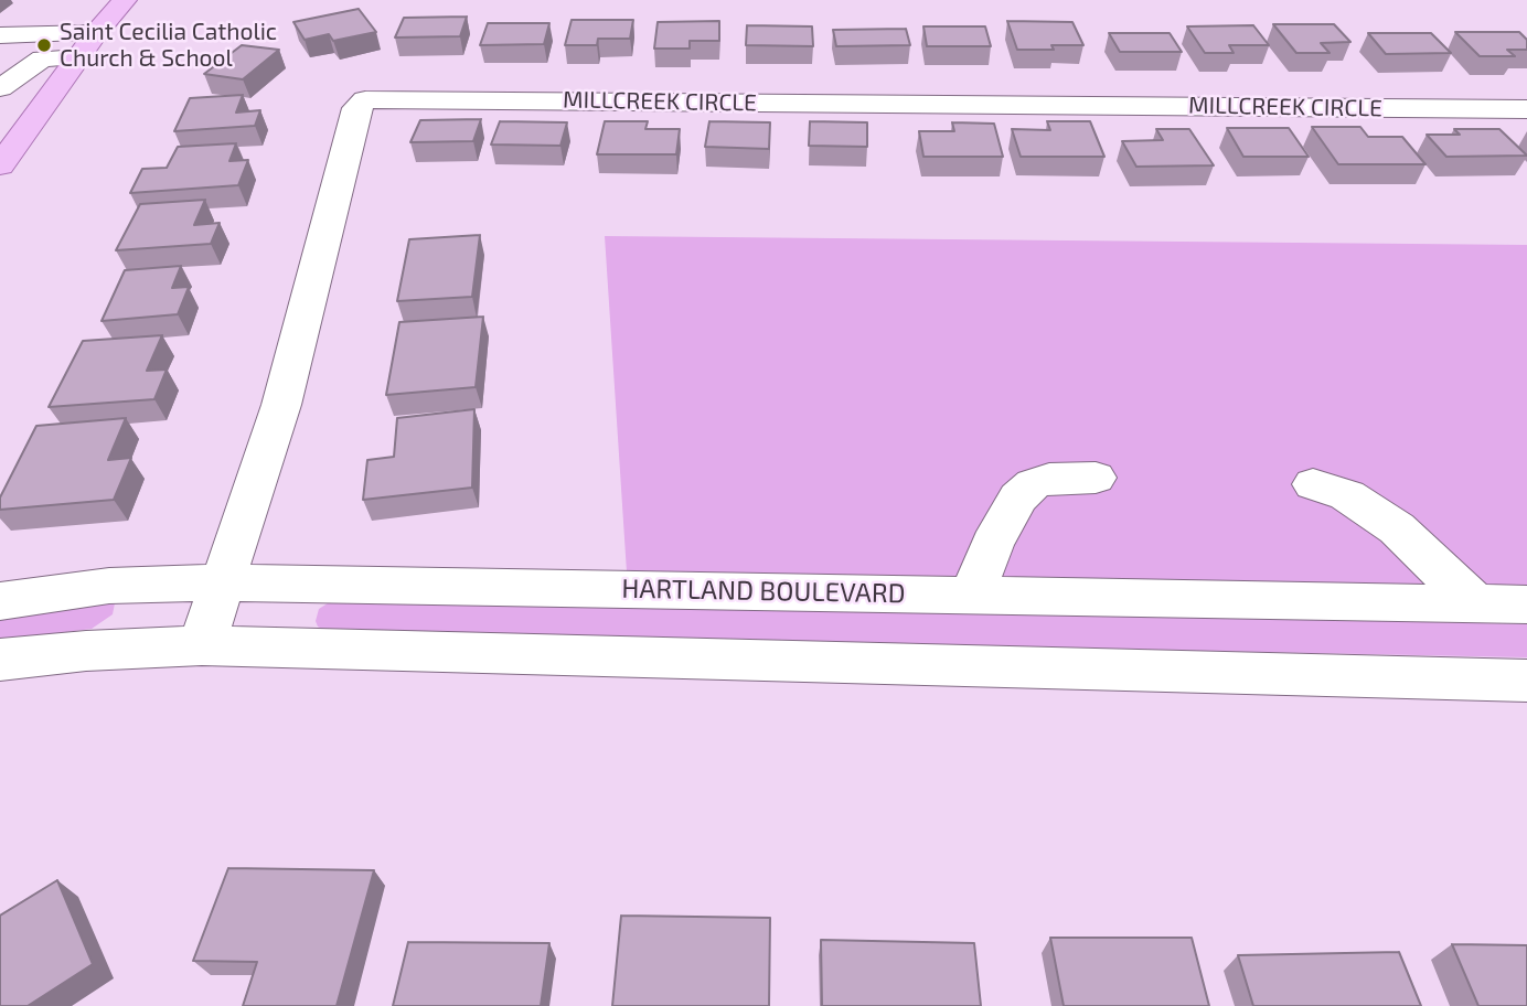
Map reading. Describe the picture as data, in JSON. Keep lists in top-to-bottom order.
{
  "streets": {
    "street": ["MILLCREEK CIRCLE", "HARTLAND BOULEVARD"]
  },
  "crossings": [
    ["MILLCREEK CIRCLE", "HARTLAND BOULEVARD"]
  ],
  "places": ["Saint Cecilia Catholic Church & School"]
}
